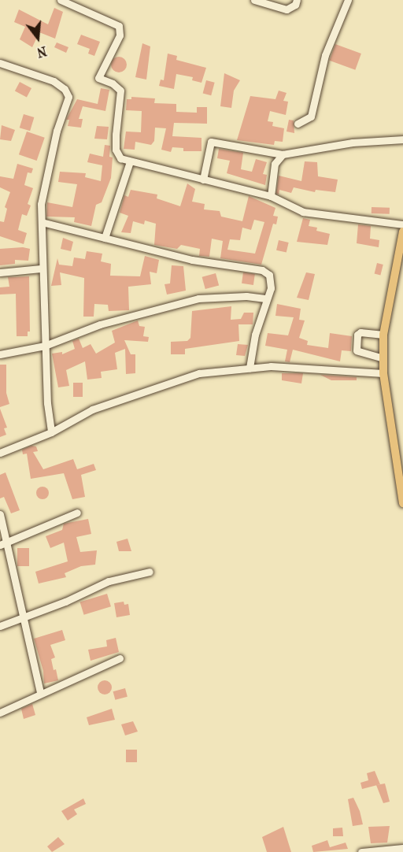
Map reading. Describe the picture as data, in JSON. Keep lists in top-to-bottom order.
{
  "north": "bottom"
}
